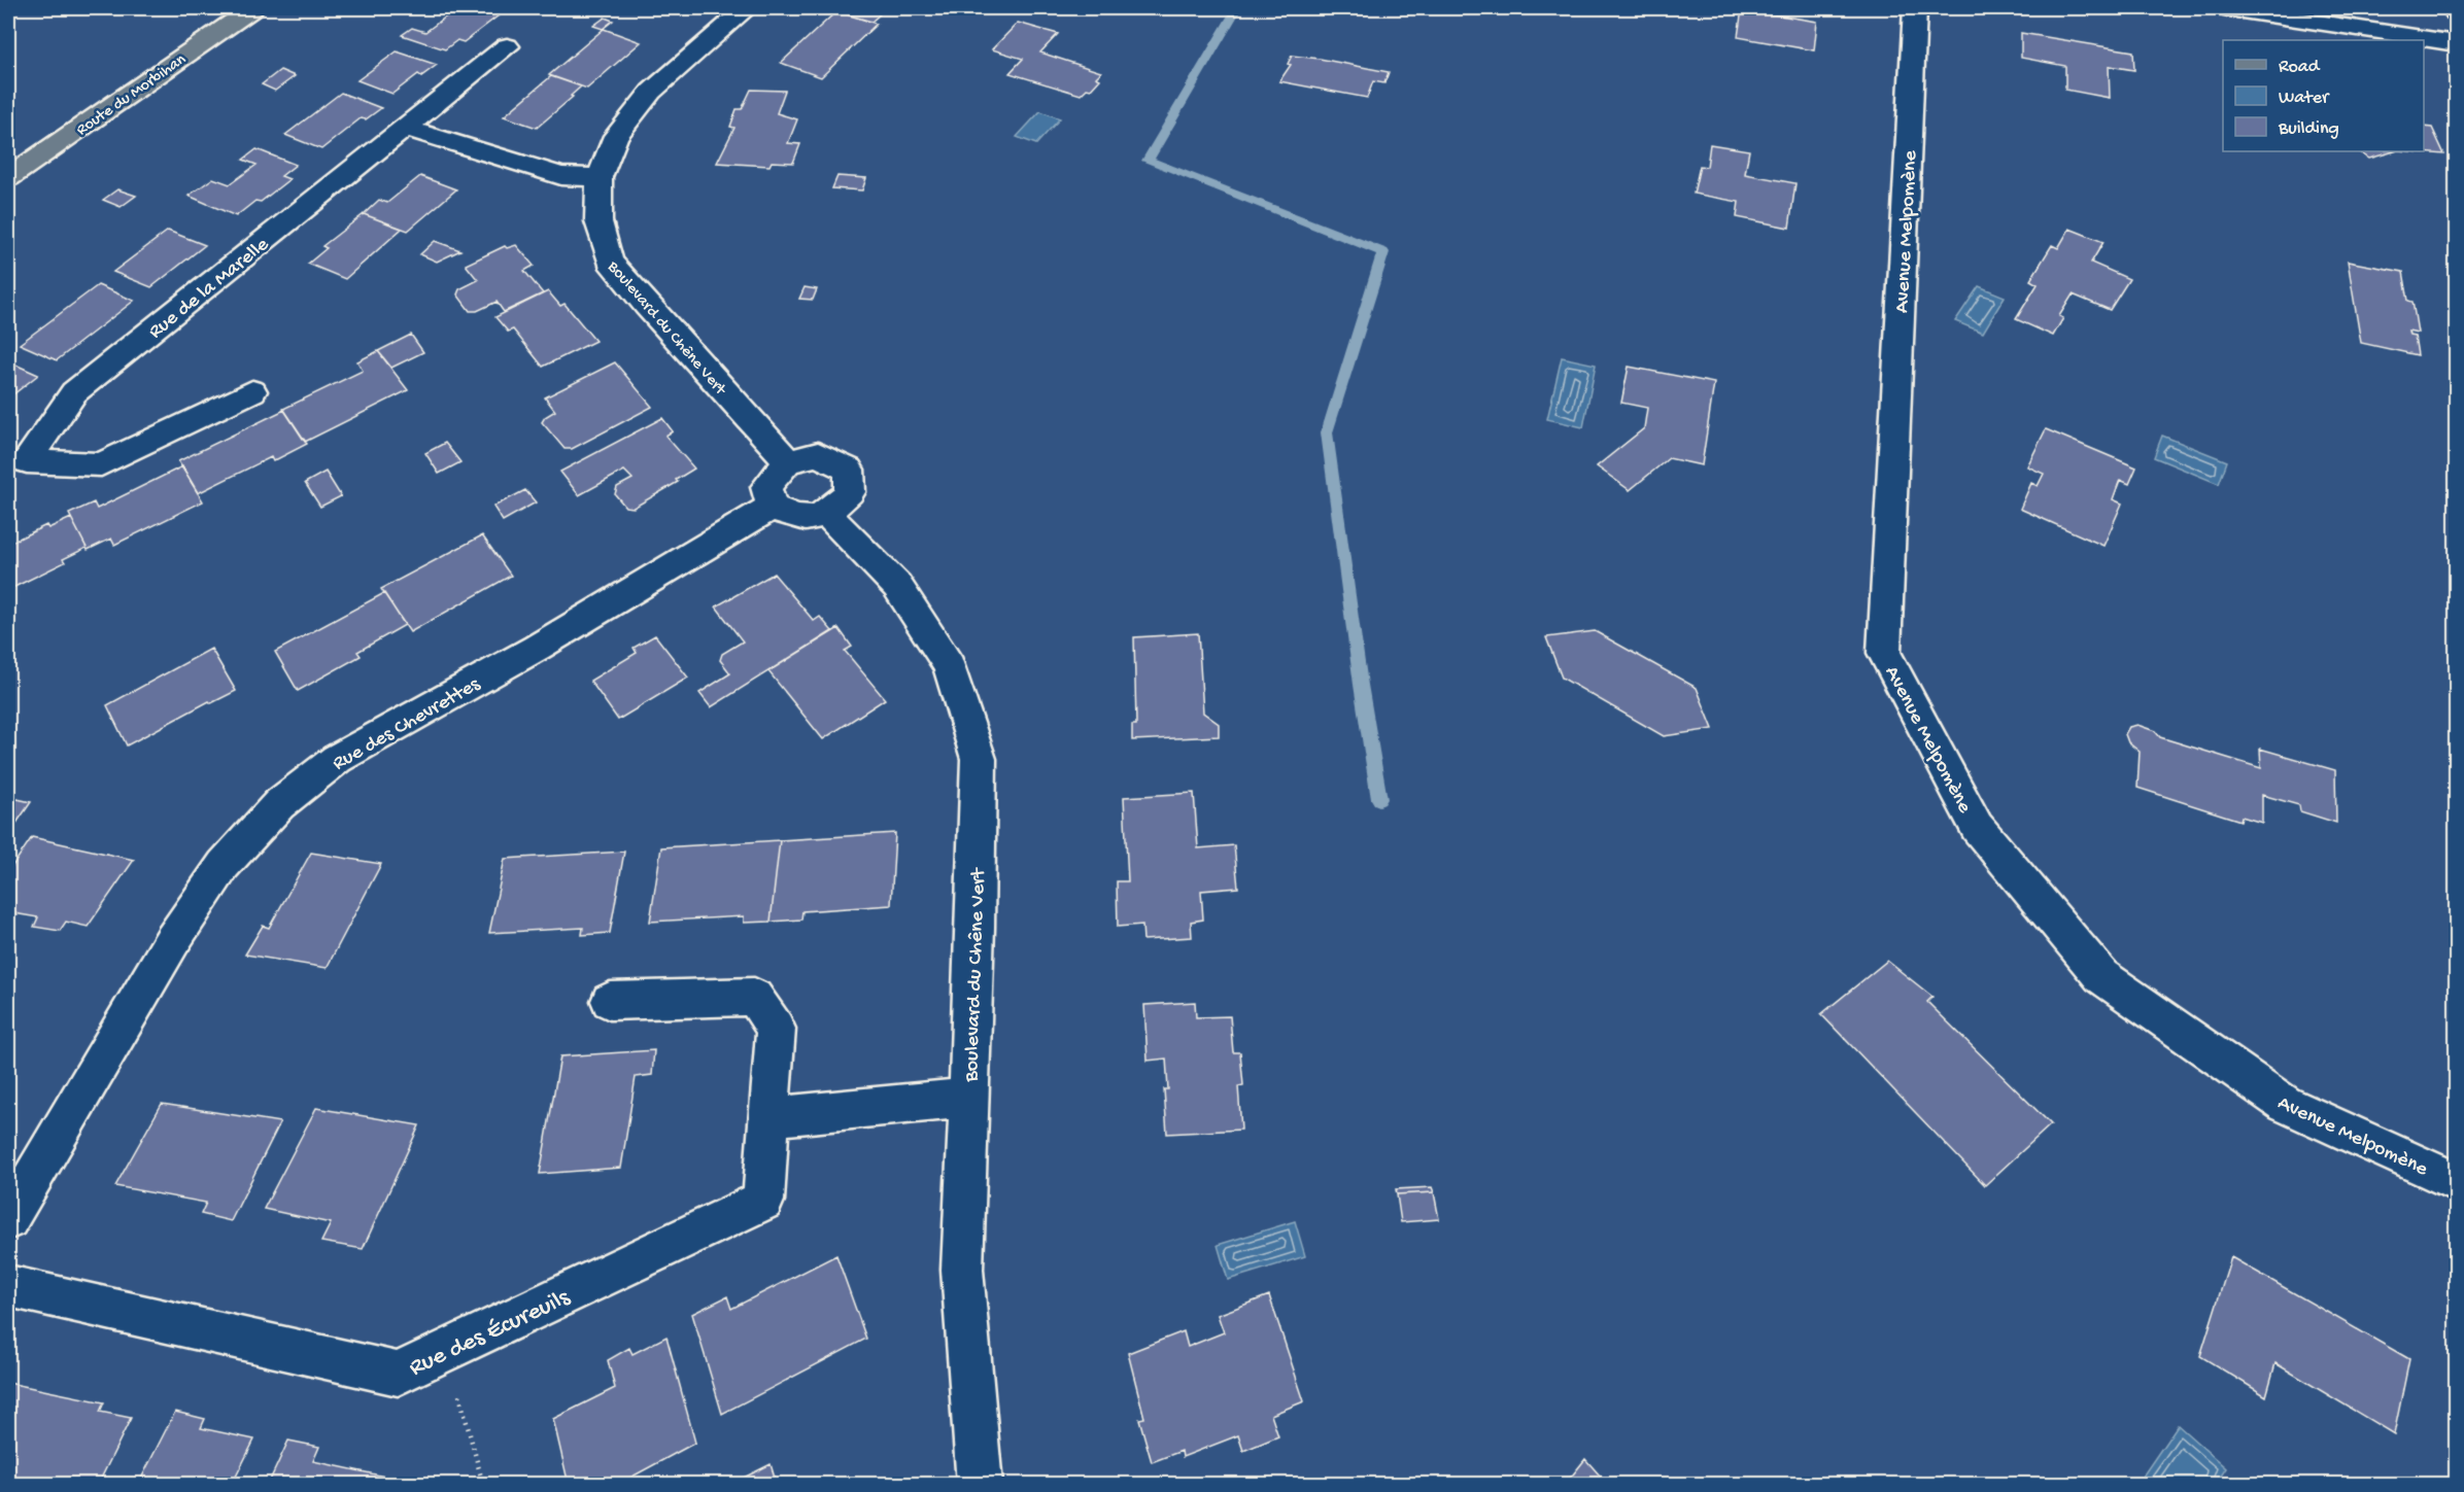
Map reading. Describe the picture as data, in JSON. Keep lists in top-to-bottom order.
{
  "streets": {
    "main road": ["Route du Morbihan"],
    "street": [
      "Avenue Melpomène",
      "Rue de la Marelle",
      "Boulevard du Chêne Vert",
      "Rue des Chevrettes",
      "Rue des Écureuils"
    ]
  },
  "crossings": [
    ["Boulevard du Chêne Vert", "Rue des Chevrettes"]
  ],
  "legend": ["Road", "Water", "Building"]
}
